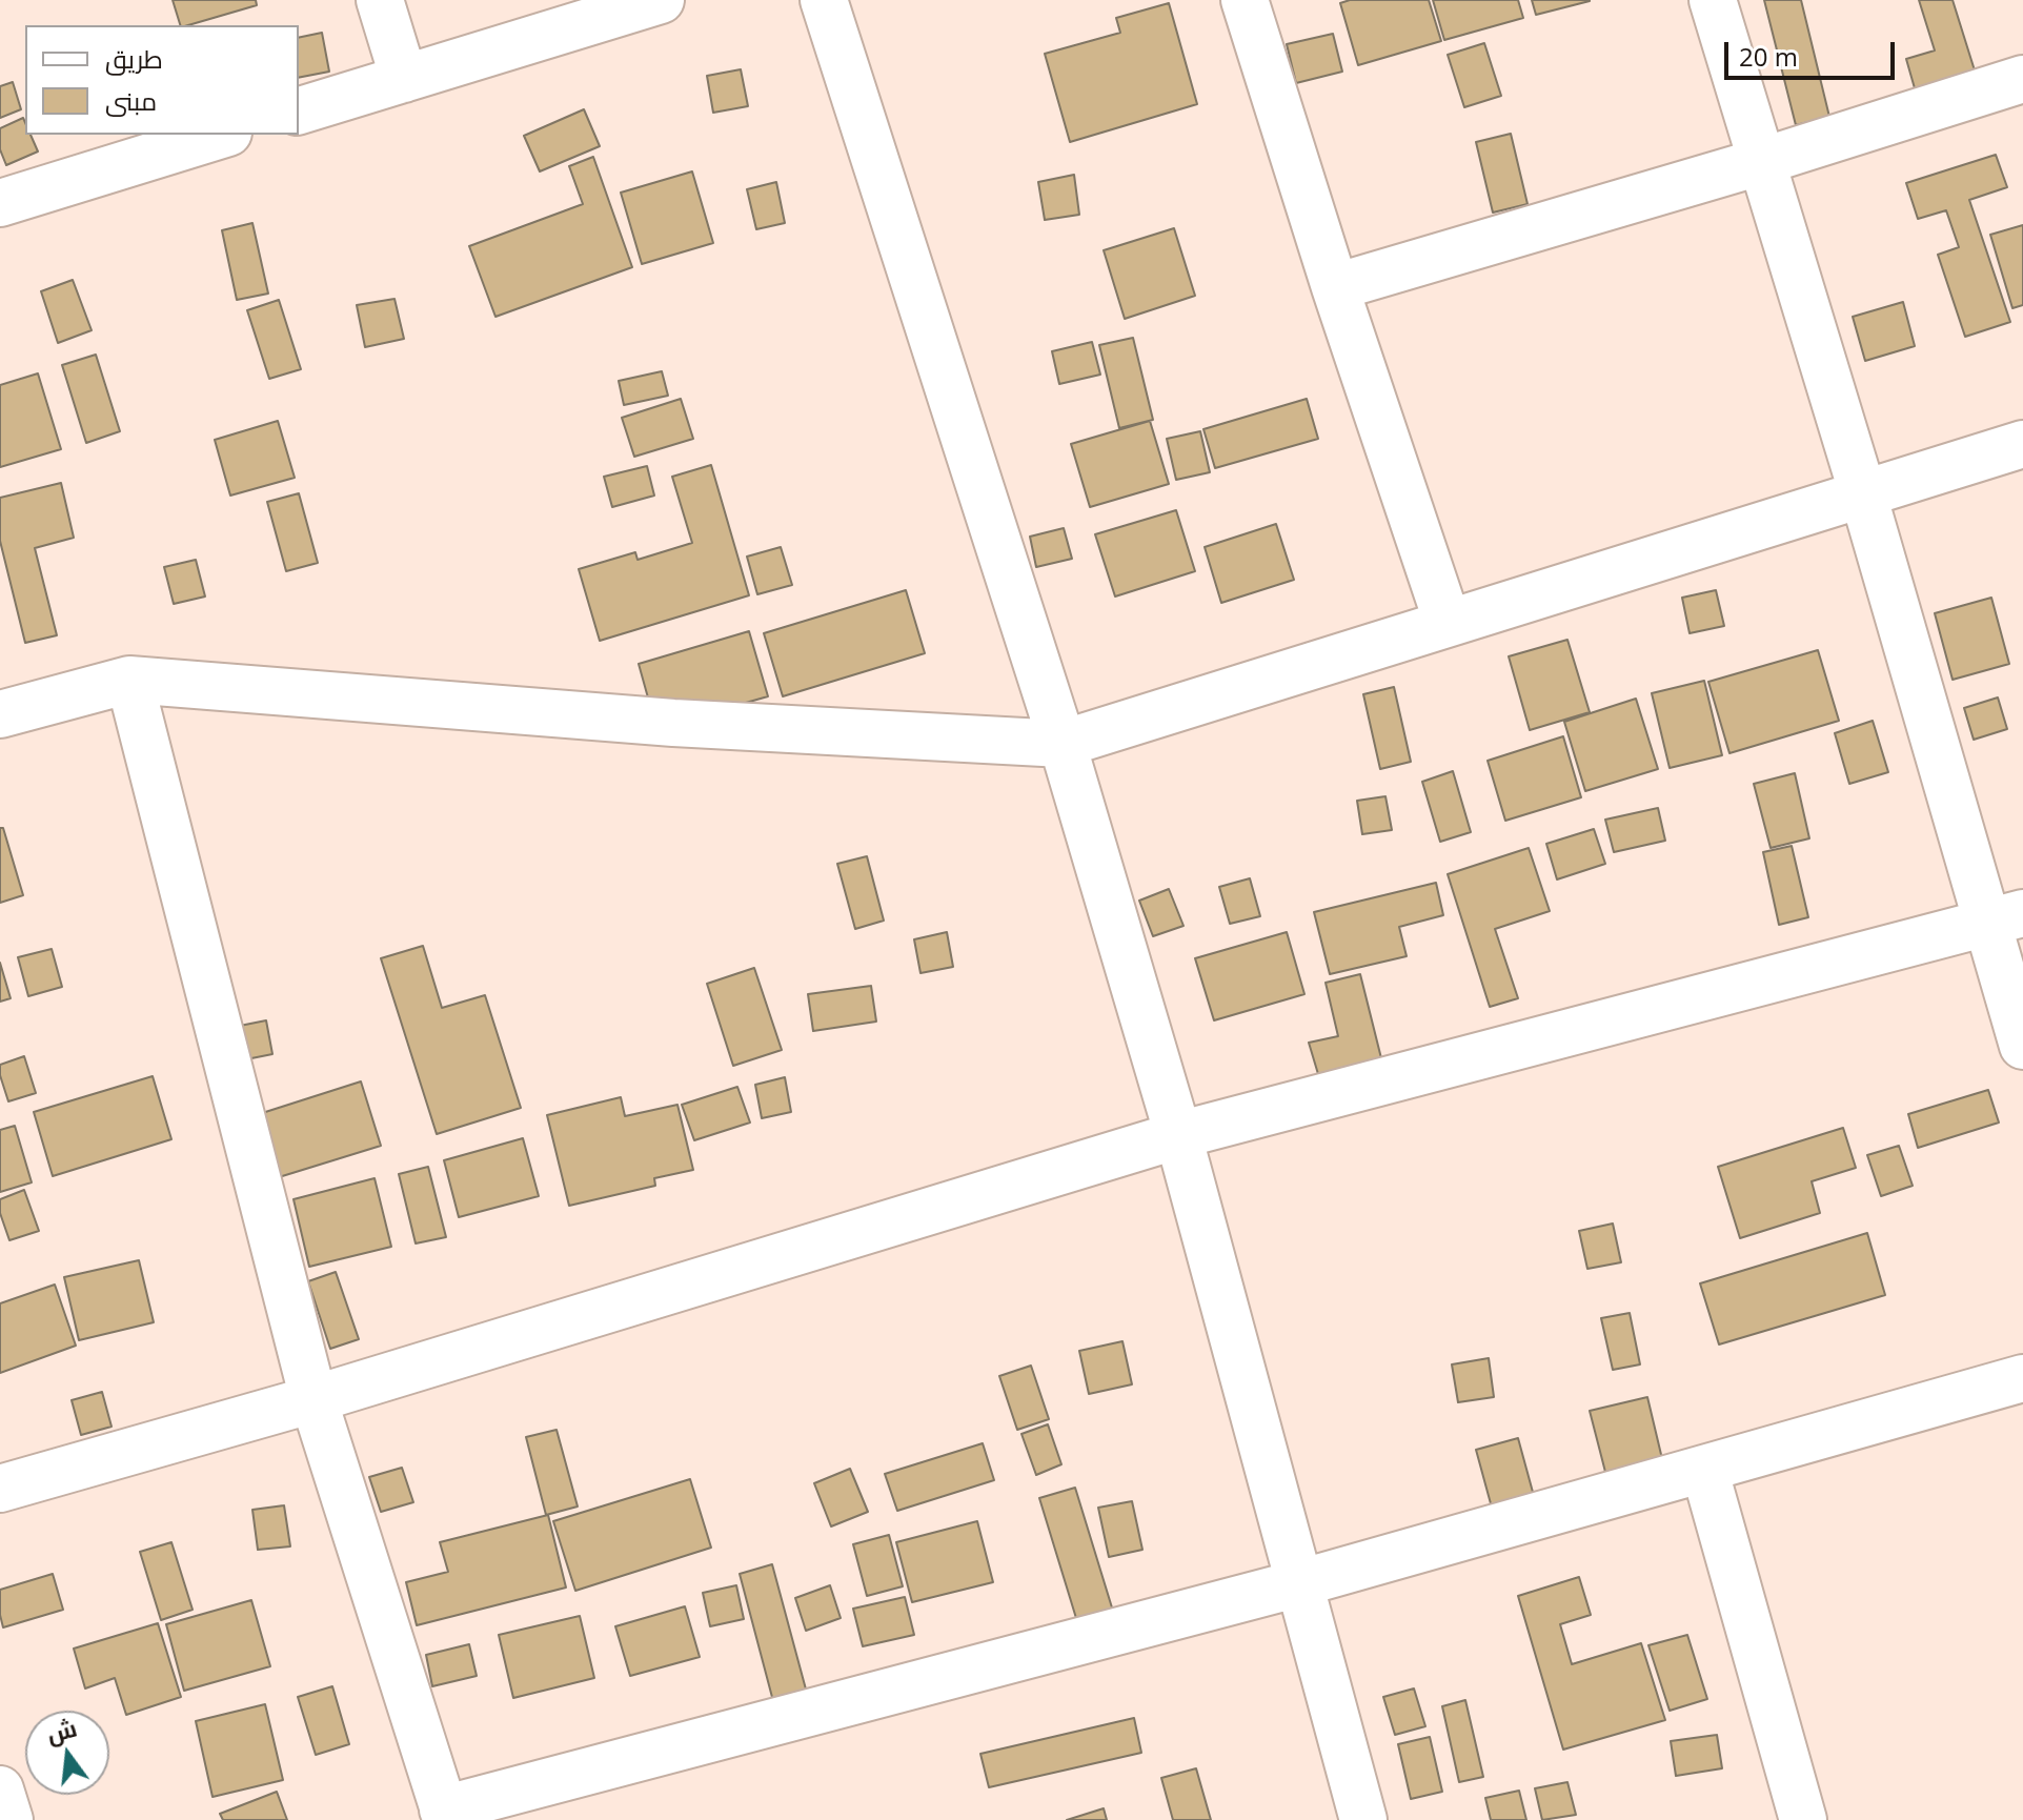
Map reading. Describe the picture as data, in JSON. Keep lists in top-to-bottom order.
{
  "legend": ["طريق", "مبنى"],
  "scale_bar": "20 m",
  "north": "top"
}
